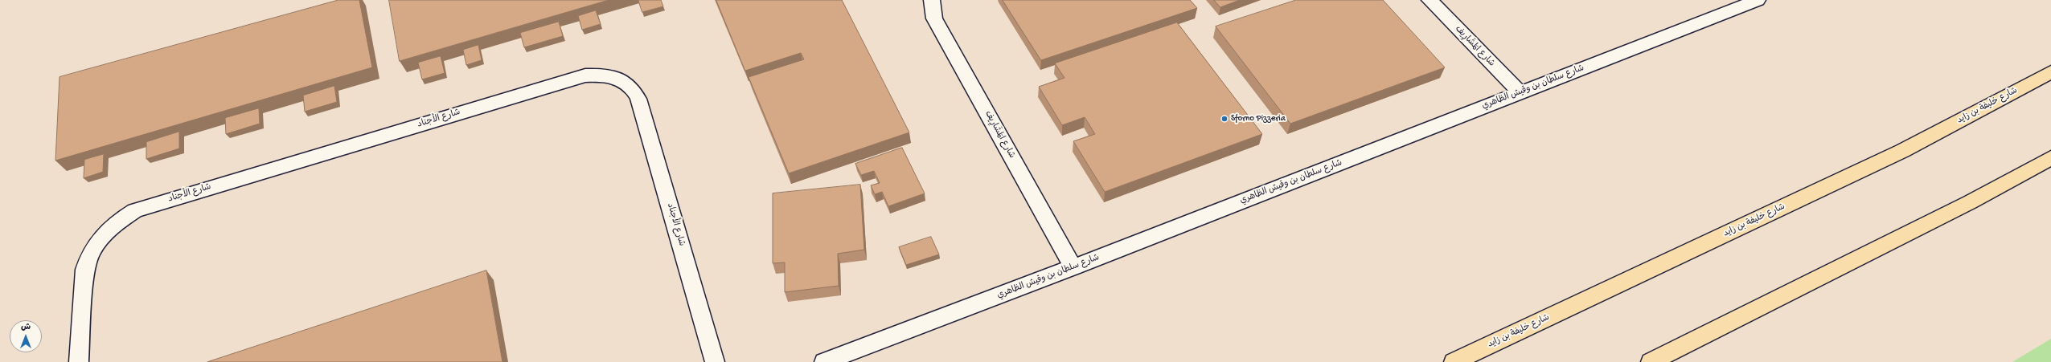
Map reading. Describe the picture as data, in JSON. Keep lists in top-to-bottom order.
{
  "streets": {
    "highway": ["شارع خليفة بن زايد"],
    "street": ["شارع المَشَارِيف", "شارع سلطان بن وقيش الظاهري", "شارع الأجناد"]
  },
  "crossings": [
    ["شارع المَشَارِيف", "شارع سلطان بن وقيش الظاهري"]
  ],
  "places": ["Sforno Pizzeria"],
  "north": "top"
}
